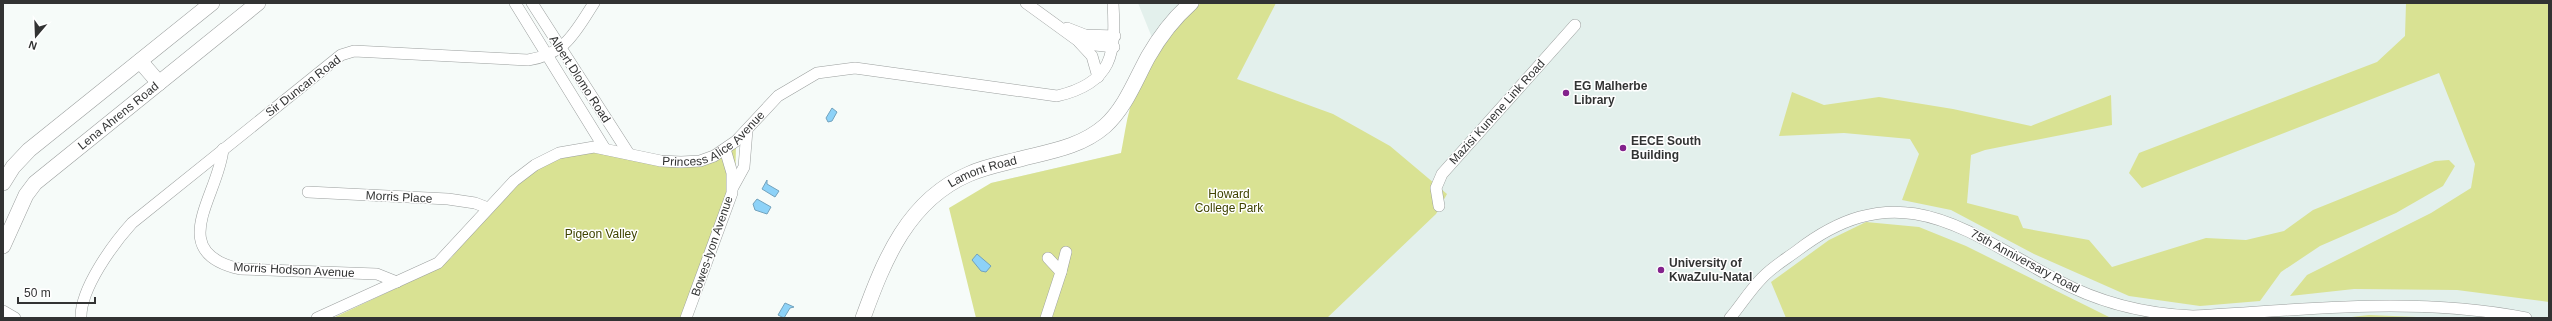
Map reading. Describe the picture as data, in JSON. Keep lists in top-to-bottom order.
{
  "streets": {
    "main road": ["Lena Ahrens Road", "Lamont Road"],
    "street": [
      "Albert Dlomo Road",
      "Sir Duncan Road",
      "Mazisi Kunene Link Road",
      "Princess Alice Avenue",
      "Morris Place",
      "Bowes-lyon Avenue",
      "75th Anniversary Road",
      "Morris Hodson Avenue"
    ]
  },
  "crossings": [
    ["Albert Dlomo Road", "Sir Duncan Road"],
    ["Albert Dlomo Road", "Princess Alice Avenue"],
    ["Sir Duncan Road", "Morris Hodson Avenue"],
    ["Princess Alice Avenue", "Morris Place"],
    ["Princess Alice Avenue", "Bowes-lyon Avenue"],
    ["Princess Alice Avenue", "Morris Hodson Avenue"]
  ],
  "parks": ["Howard College Park", "Pigeon Valley"],
  "places": ["EG Malherbe Library", "EECE South Building", "University of KwaZulu-Natal"],
  "scale_bar": "50 m",
  "north": "bottom"
}
